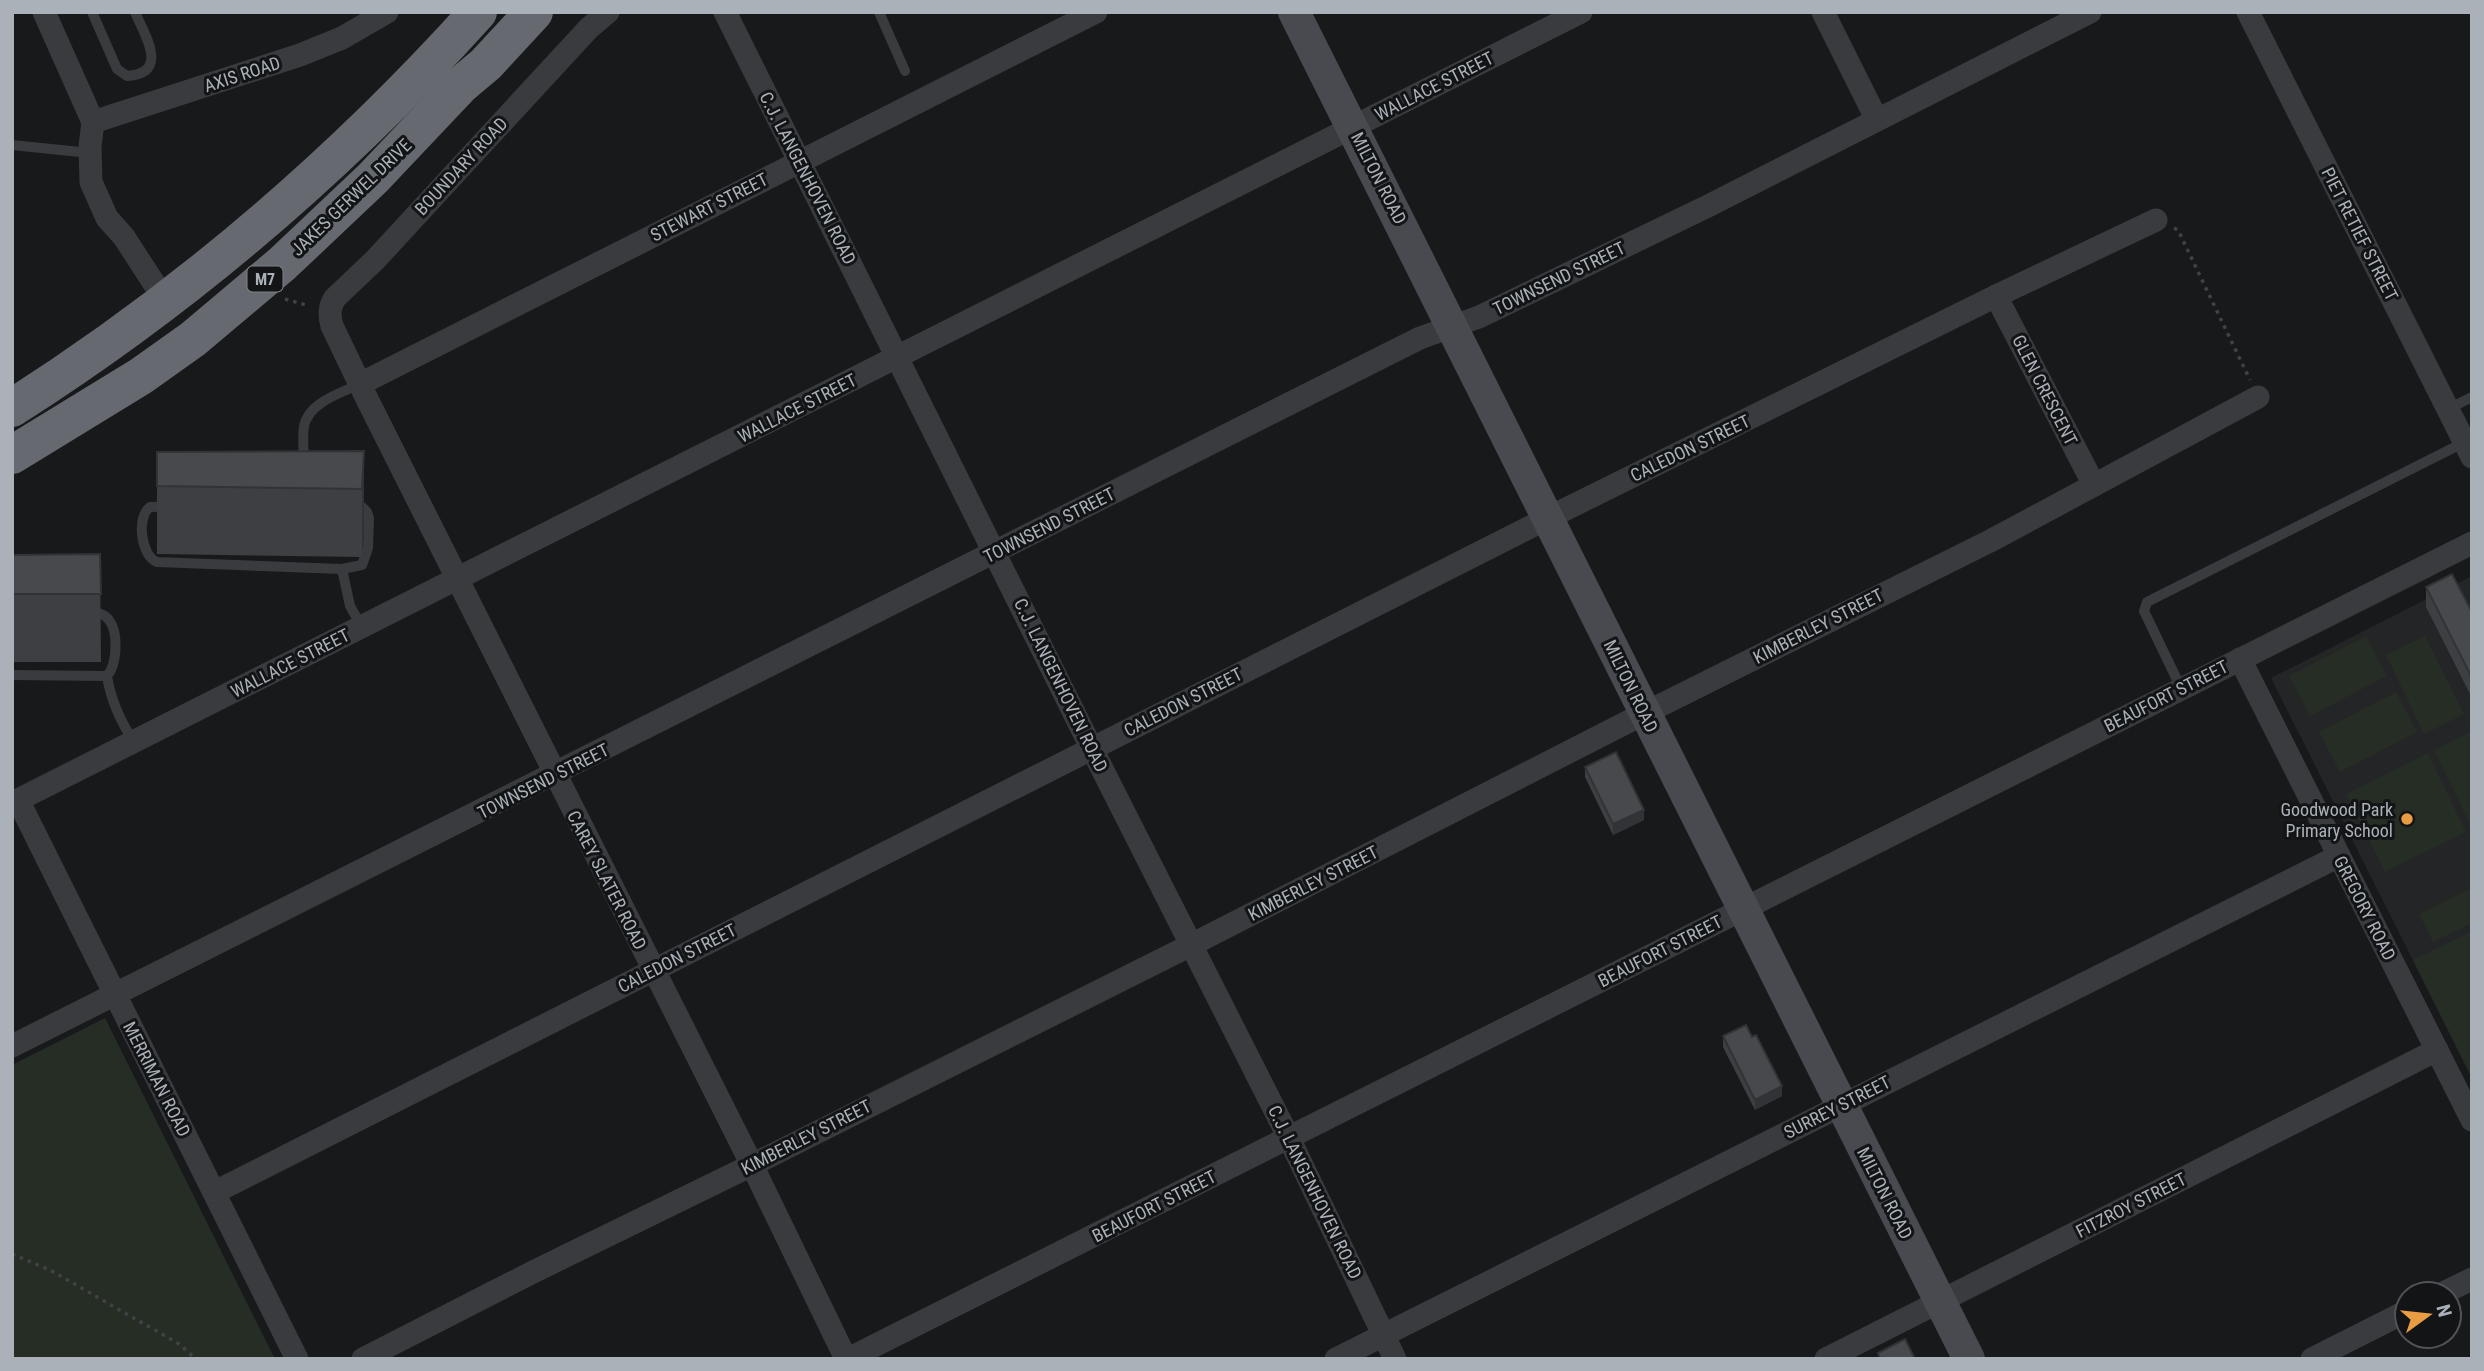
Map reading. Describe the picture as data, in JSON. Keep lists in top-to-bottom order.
{
  "streets": {
    "highway": ["JAKES GERWEL DRIVE", "M7"],
    "street": [
      "AXIS ROAD",
      "WALLACE STREET",
      "BOUNDARY ROAD",
      "C.J. LANGENHOVEN ROAD",
      "MILTON ROAD",
      "STEWART STREET",
      "PIET RETIEF STREET",
      "TOWNSEND STREET",
      "GLEN CRESCENT",
      "CALEDON STREET",
      "KIMBERLEY STREET",
      "BEAUFORT STREET",
      "CAREY SLATER ROAD",
      "GREGORY ROAD",
      "MERRIMAN ROAD",
      "SURREY STREET",
      "FITZROY STREET"
    ]
  },
  "crossings": [
    ["WALLACE STREET", "C.J. LANGENHOVEN ROAD"],
    ["WALLACE STREET", "MILTON ROAD"],
    ["WALLACE STREET", "CAREY SLATER ROAD"],
    ["WALLACE STREET", "MERRIMAN ROAD"],
    ["BOUNDARY ROAD", "CAREY SLATER ROAD"],
    ["C.J. LANGENHOVEN ROAD", "STEWART STREET"],
    ["C.J. LANGENHOVEN ROAD", "TOWNSEND STREET"],
    ["C.J. LANGENHOVEN ROAD", "CALEDON STREET"],
    ["C.J. LANGENHOVEN ROAD", "KIMBERLEY STREET"],
    ["C.J. LANGENHOVEN ROAD", "BEAUFORT STREET"],
    ["C.J. LANGENHOVEN ROAD", "SURREY STREET"],
    ["MILTON ROAD", "TOWNSEND STREET"],
    ["MILTON ROAD", "CALEDON STREET"],
    ["MILTON ROAD", "KIMBERLEY STREET"],
    ["MILTON ROAD", "BEAUFORT STREET"],
    ["MILTON ROAD", "SURREY STREET"],
    ["MILTON ROAD", "FITZROY STREET"],
    ["STEWART STREET", "CAREY SLATER ROAD"],
    ["TOWNSEND STREET", "CAREY SLATER ROAD"],
    ["TOWNSEND STREET", "MERRIMAN ROAD"],
    ["GLEN CRESCENT", "CALEDON STREET"],
    ["GLEN CRESCENT", "KIMBERLEY STREET"],
    ["CALEDON STREET", "CAREY SLATER ROAD"],
    ["CALEDON STREET", "MERRIMAN ROAD"],
    ["KIMBERLEY STREET", "CAREY SLATER ROAD"],
    ["BEAUFORT STREET", "CAREY SLATER ROAD"],
    ["BEAUFORT STREET", "GREGORY ROAD"],
    ["GREGORY ROAD", "SURREY STREET"],
    ["GREGORY ROAD", "FITZROY STREET"]
  ],
  "places": ["Goodwood Park Primary School"],
  "north": "right"
}
